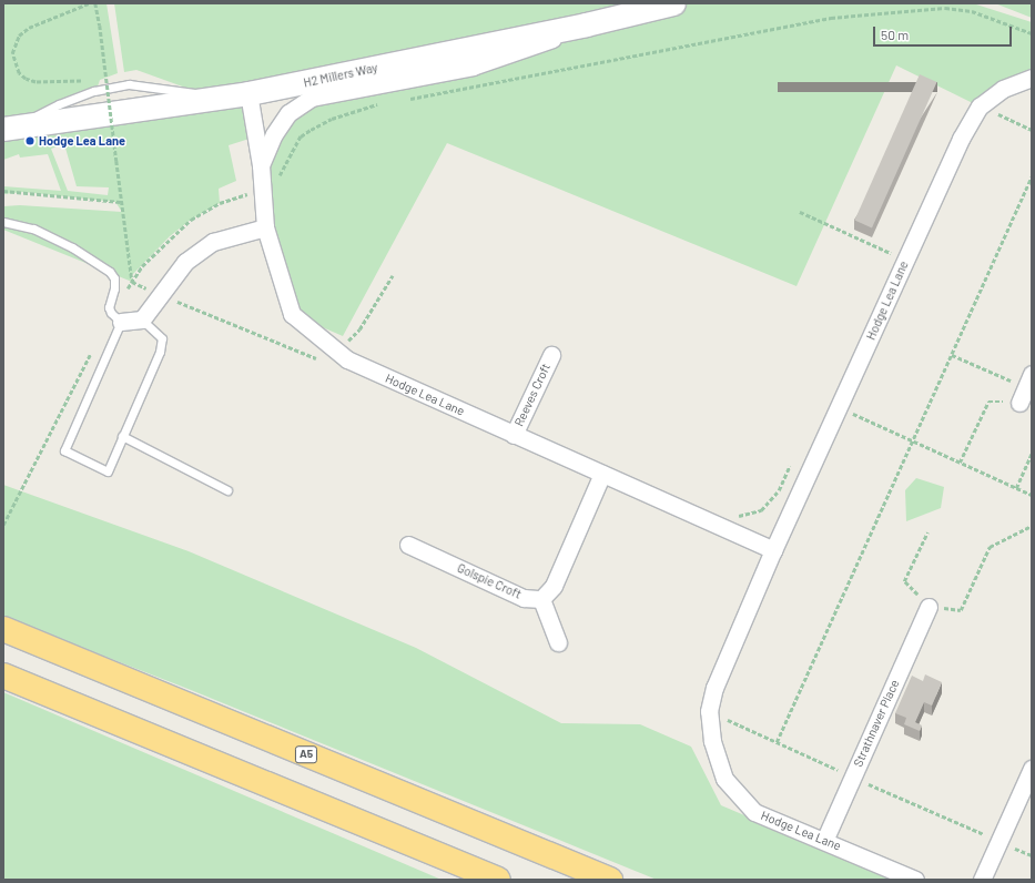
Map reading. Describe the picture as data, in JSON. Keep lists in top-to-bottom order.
{
  "streets": {
    "highway": ["A5"],
    "street": [
      "H2 Millers Way",
      "Hodge Lea Lane",
      "Reeves Croft",
      "Golspie Croft",
      "Strathnaver Place"
    ]
  },
  "crossings": [
    ["H2 Millers Way", "Hodge Lea Lane"],
    ["Hodge Lea Lane", "Reeves Croft"],
    ["Hodge Lea Lane", "Strathnaver Place"]
  ],
  "places": ["Hodge Lea Lane"],
  "scale_bar": "50 m"
}
